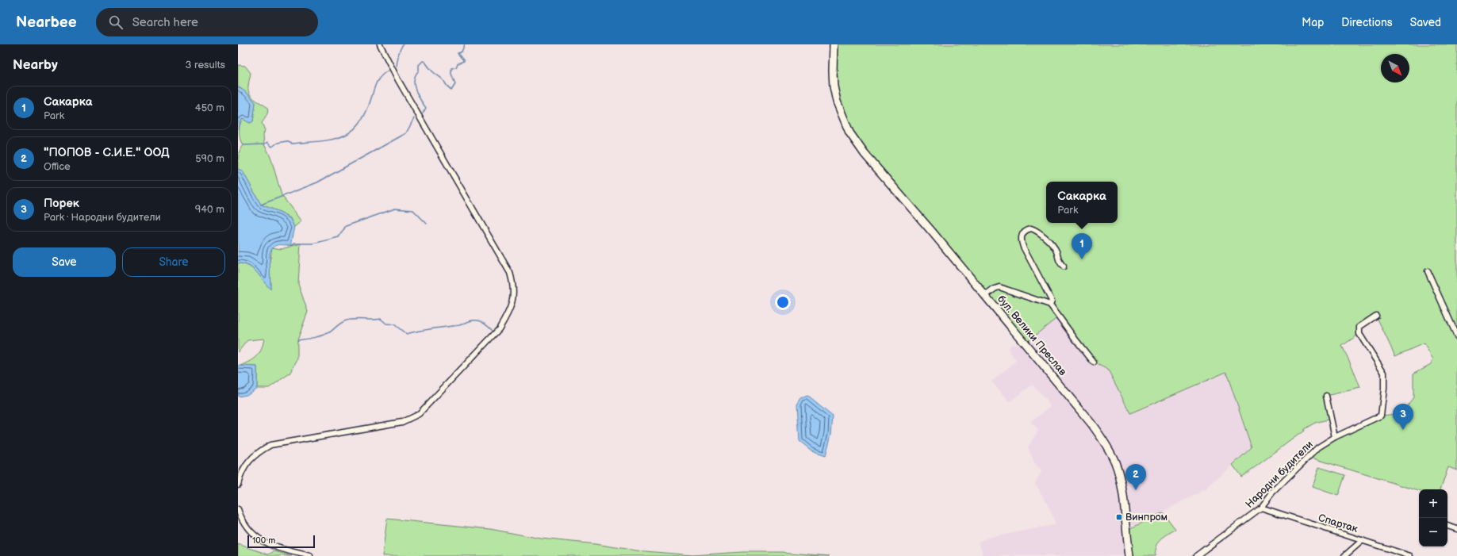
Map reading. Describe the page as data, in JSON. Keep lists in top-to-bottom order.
{
  "streets": {
    "main road": ["бул. Велики Преслав"],
    "street": ["Народни будители", "Спартак"]
  },
  "crossings": [
    ["Народни будители", "Спартак"]
  ],
  "places": {
    "transit": ["Винпром"]
  },
  "scale_bar": "100 m",
  "north": "bottom right",
  "page": {
    "header": "Nearbee",
    "search": "Search here",
    "nav": ["Map", "Directions", "Saved"],
    "heading": ["Nearby", "3 results"],
    "list": [
      {
        "mark": "1",
        "name": "Сакарка",
        "note": "Park",
        "value": "450 m"
      },
      {
        "mark": "2",
        "name": "\"ПОПОВ - С.И.Е.\" ООД",
        "note": "Office",
        "value": "590 m"
      },
      {
        "mark": "3",
        "name": "Порек",
        "note": "Park · Народни будители",
        "value": "940 m"
      }
    ],
    "popup": ["Сакарка", "Park"],
    "pins": ["1", "3", "2"],
    "buttons": ["Save", "Share"],
    "map_buttons": ["+", "−"],
    "scale": "100 m"
  }
}
